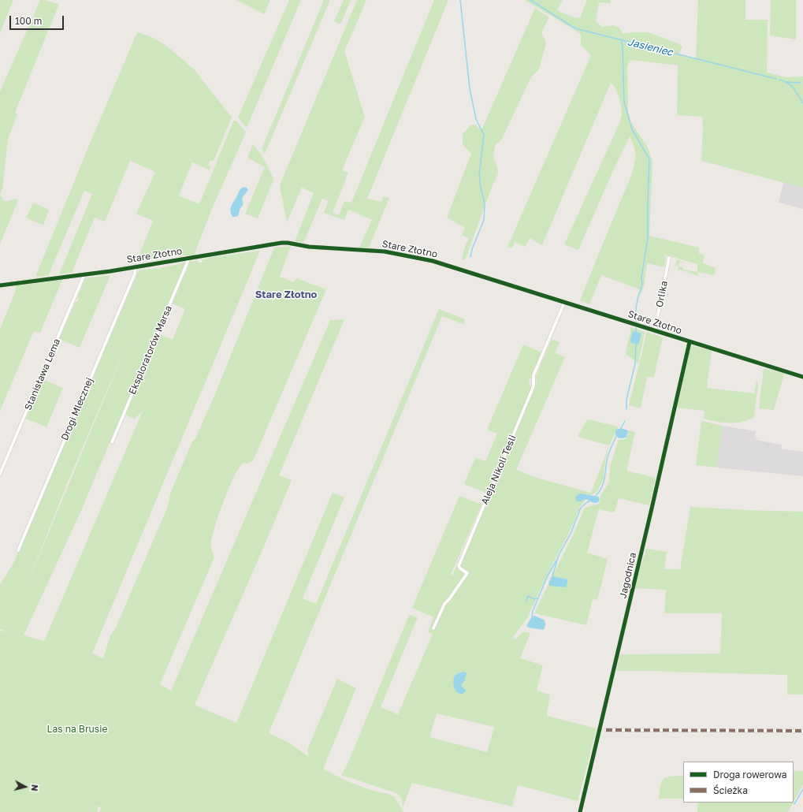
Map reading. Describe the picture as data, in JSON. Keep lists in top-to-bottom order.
{
  "streets": {
    "street": [
      "Stare Złotno",
      "Orlika",
      "Eksploratorów Marsa",
      "Stanisława Lema",
      "Drogi Mlecznej",
      "Aleja Nikoli Tesli",
      "Jagodnica"
    ]
  },
  "crossings": [
    ["Stare Złotno", "Orlika"],
    ["Stare Złotno", "Eksploratorów Marsa"],
    ["Stare Złotno", "Stanisława Lema"],
    ["Stare Złotno", "Drogi Mlecznej"],
    ["Stare Złotno", "Aleja Nikoli Tesli"],
    ["Stare Złotno", "Jagodnica"]
  ],
  "districts": ["Stare Złotno"],
  "water": ["Jasieniec"],
  "parks": ["Las na Brusie"],
  "legend": ["Droga rowerowa", "Ścieżka"],
  "scale_bar": "100 m",
  "north": "right"
}
